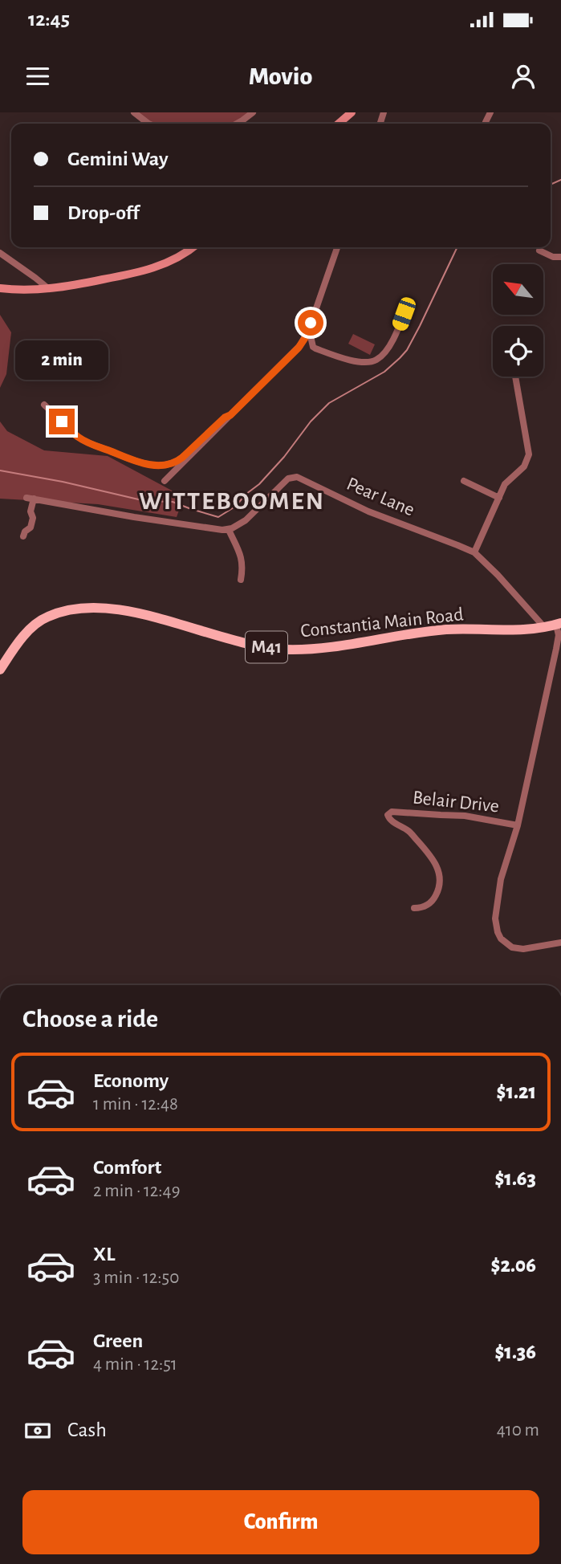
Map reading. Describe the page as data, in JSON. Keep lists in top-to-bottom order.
{
  "streets": {
    "main road": ["Constantia Main Road", "M41"],
    "street": ["Pear Lane", "Belair Drive"]
  },
  "crossings": [
    ["Pear Lane", "Constantia Main Road"],
    ["Constantia Main Road", "Belair Drive"]
  ],
  "districts": ["WITTEBOOMEN"],
  "north": "top left",
  "page": {
    "status": "12:45",
    "header": "Movio",
    "banner": ["Gemini Way", "Drop-off"],
    "bubble": "2 min",
    "heading": "Choose a ride",
    "list": [
      {
        "name": "Economy",
        "note": "1 min · 12:48",
        "value": "$1.21"
      },
      {
        "name": "Comfort",
        "note": "2 min · 12:49",
        "value": "$1.63"
      },
      {
        "name": "XL",
        "note": "3 min · 12:50",
        "value": "$2.06"
      },
      {
        "name": "Green",
        "note": "4 min · 12:51",
        "value": "$1.36"
      }
    ],
    "pay": ["Cash", "410 m"],
    "buttons": "Confirm"
  }
}
